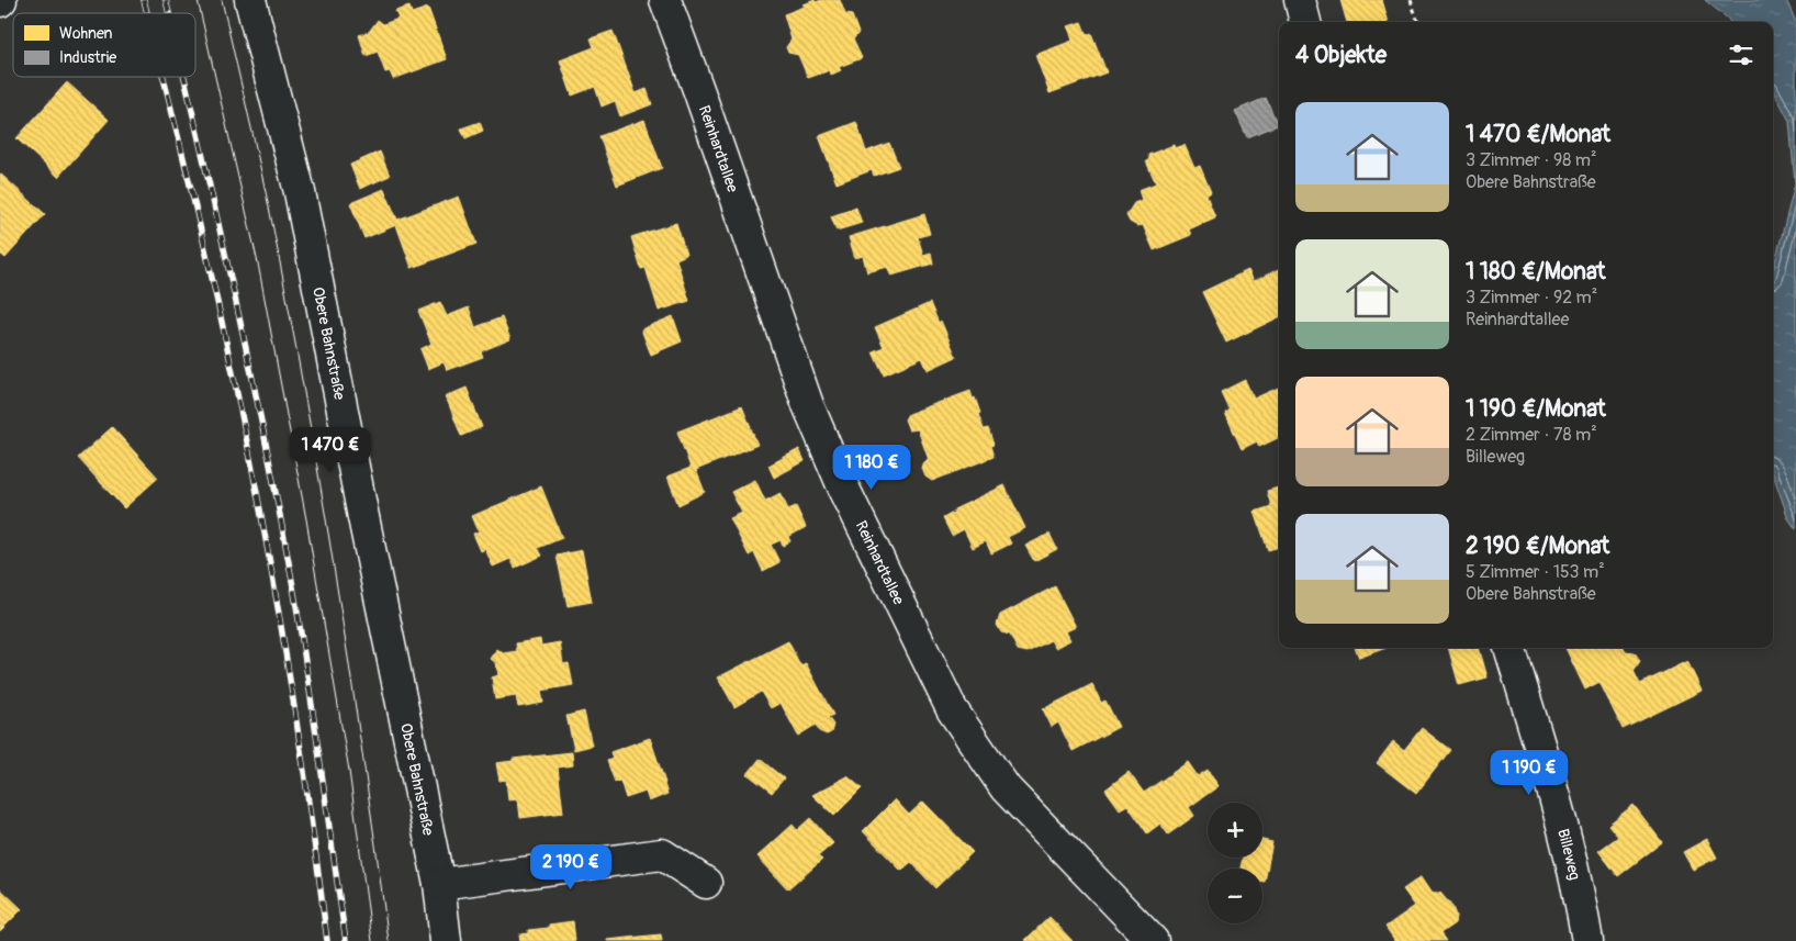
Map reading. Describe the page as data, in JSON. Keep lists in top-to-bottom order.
{
  "streets": {
    "street": ["Reinhardtallee", "Obere Bahnstraße", "Billeweg"]
  },
  "legend": ["Wohnen", "Industrie"],
  "page": {
    "heading": "4 Objekte",
    "list": [
      {
        "name": "1 470 €/Monat",
        "note": "3 Zimmer · 98 m² · Obere Bahnstraße"
      },
      {
        "name": "1 180 €/Monat",
        "note": "3 Zimmer · 92 m² · Reinhardtallee"
      },
      {
        "name": "1 190 €/Monat",
        "note": "2 Zimmer · 78 m² · Billeweg"
      },
      {
        "name": "2 190 €/Monat",
        "note": "5 Zimmer · 153 m² · Obere Bahnstraße"
      }
    ],
    "price": [
      "1 470 €",
      "1 180 €",
      "1 190 €",
      "2 190 €"
    ],
    "map_buttons": ["+", "−"]
  }
}
